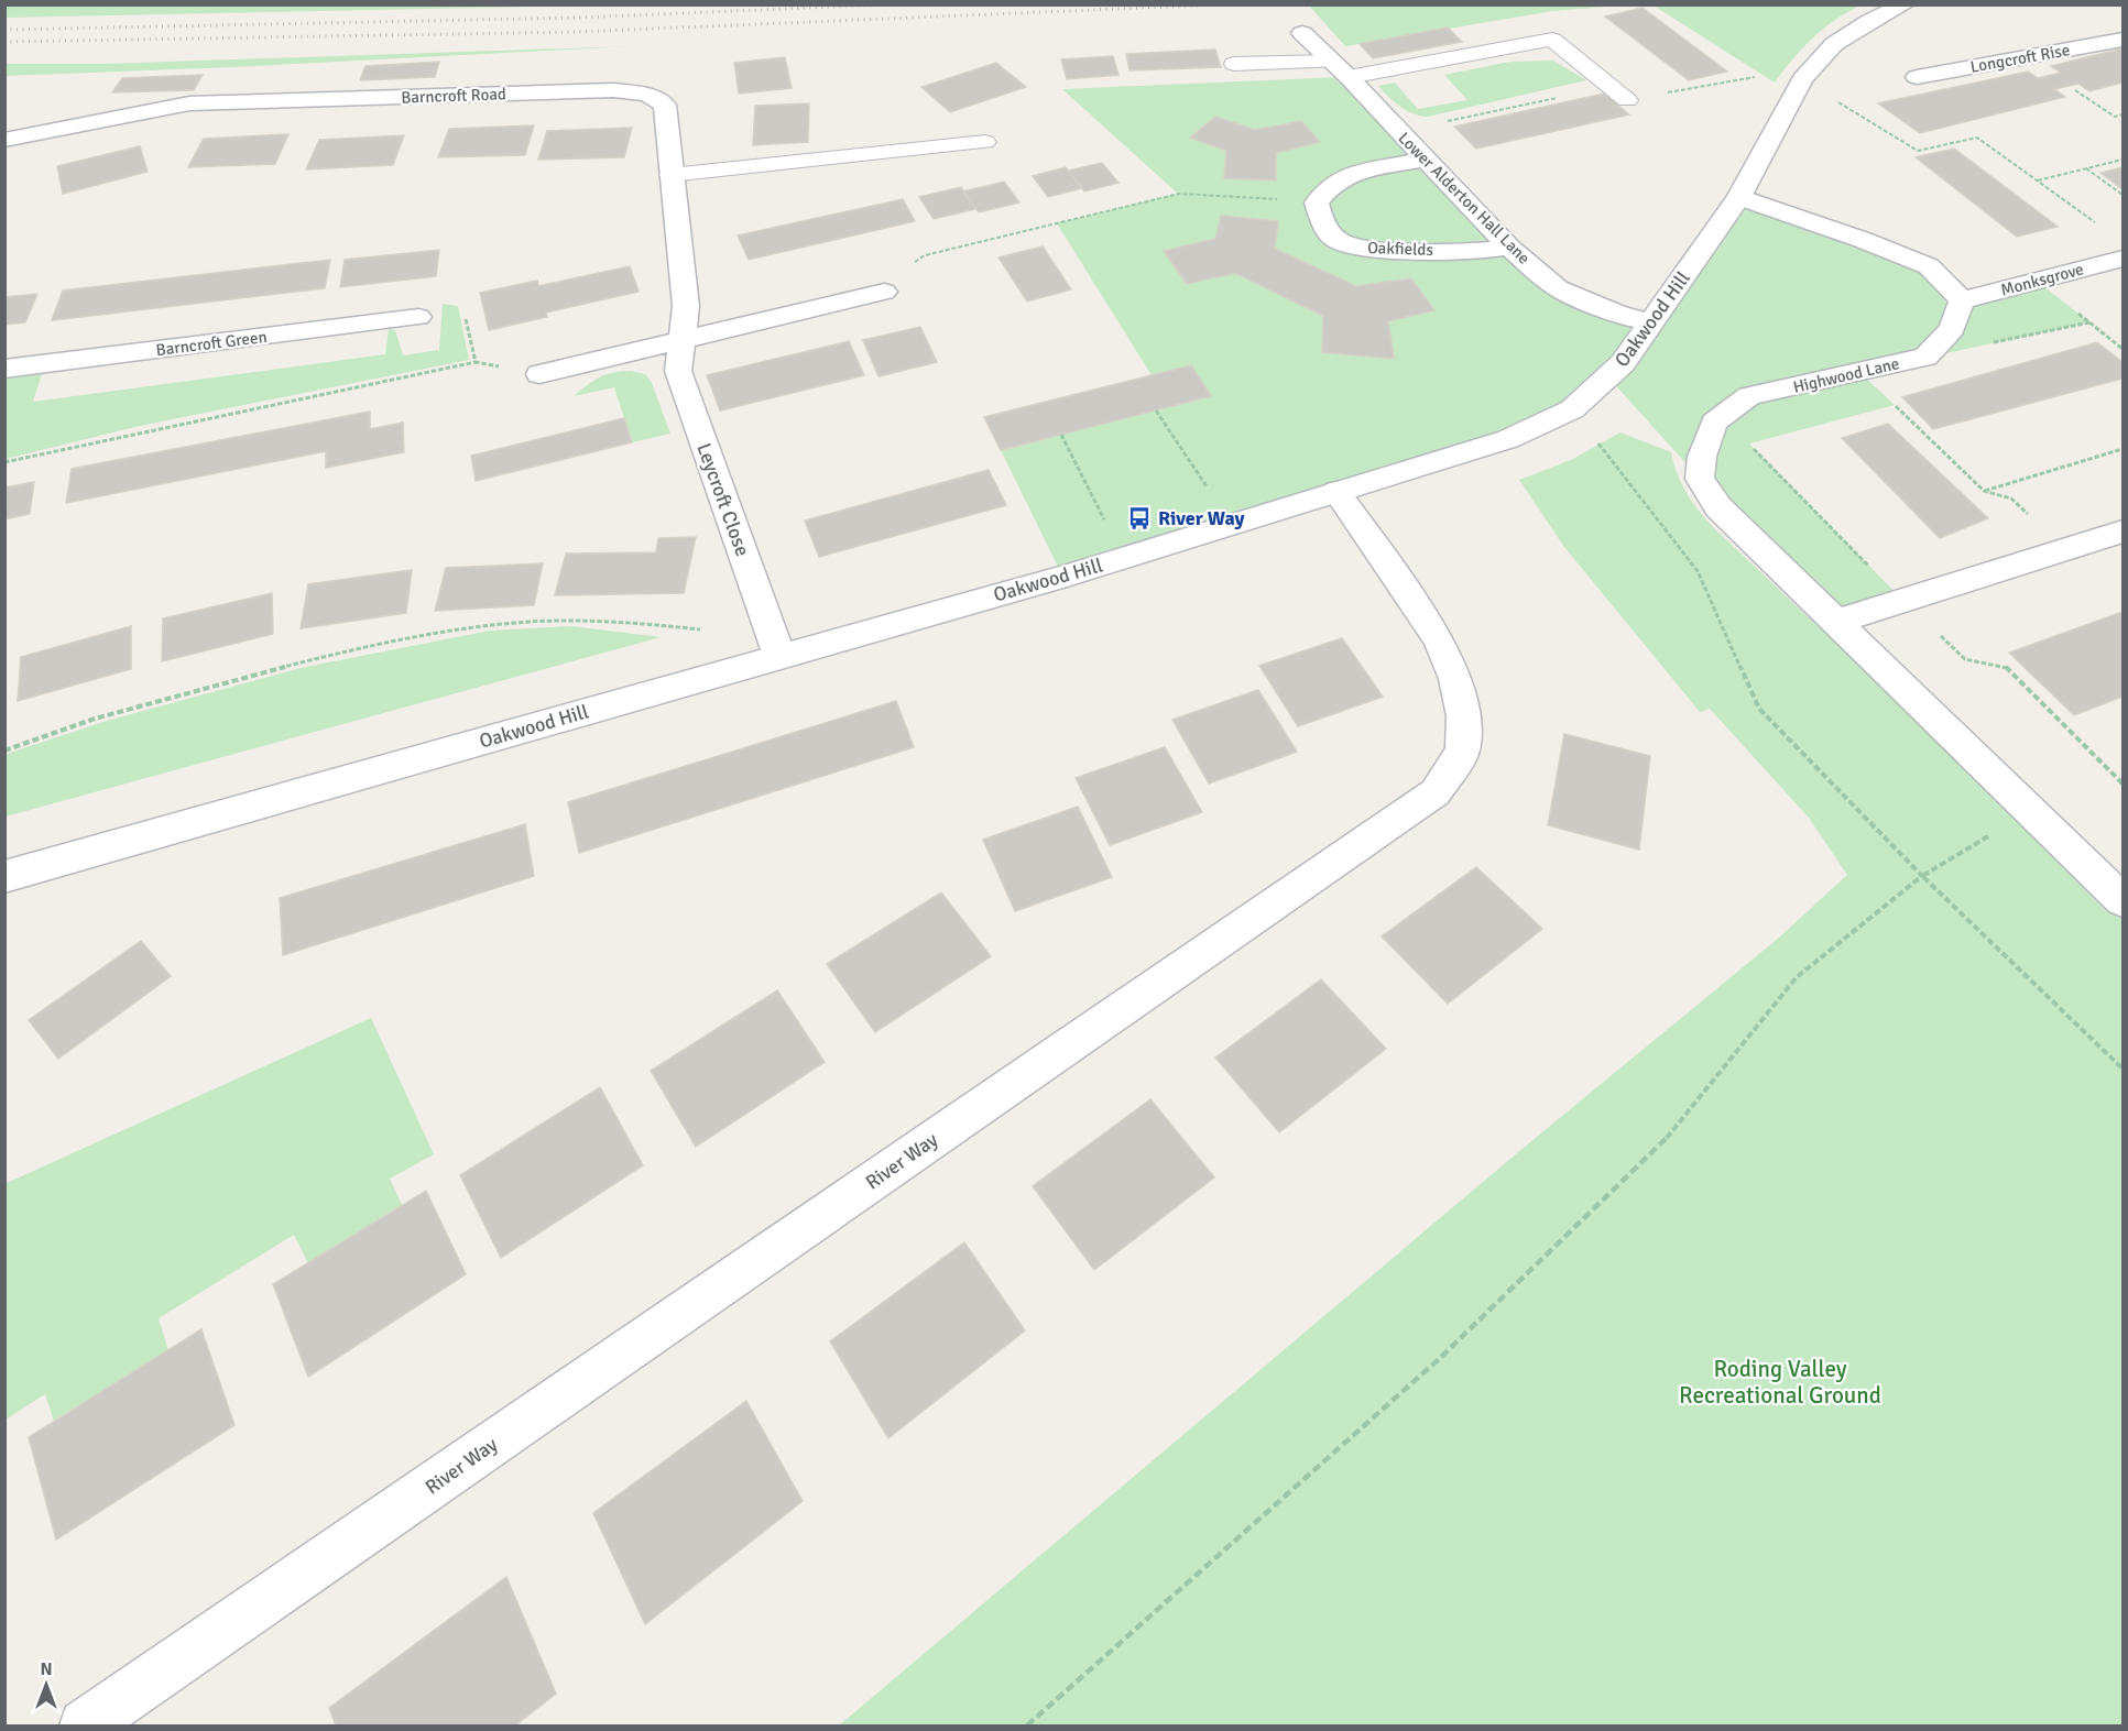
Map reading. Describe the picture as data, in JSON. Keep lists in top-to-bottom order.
{
  "streets": {
    "street": [
      "Longcroft Rise",
      "Barncroft Road",
      "Lower Alderton Hall Lane",
      "Oakfields",
      "Monksgrove",
      "Oakwood Hill",
      "Barncroft Green",
      "Highwood Lane",
      "Leycroft Close",
      "River Way"
    ]
  },
  "crossings": [
    ["Barncroft Road", "Leycroft Close"],
    ["Lower Alderton Hall Lane", "Oakfields"],
    ["Lower Alderton Hall Lane", "Oakwood Hill"],
    ["Monksgrove", "Highwood Lane"],
    ["Oakwood Hill", "Leycroft Close"],
    ["Oakwood Hill", "River Way"]
  ],
  "parks": ["Roding Valley Recreational Ground"],
  "places": {
    "bus stop": ["River Way"]
  },
  "north": "top"
}
